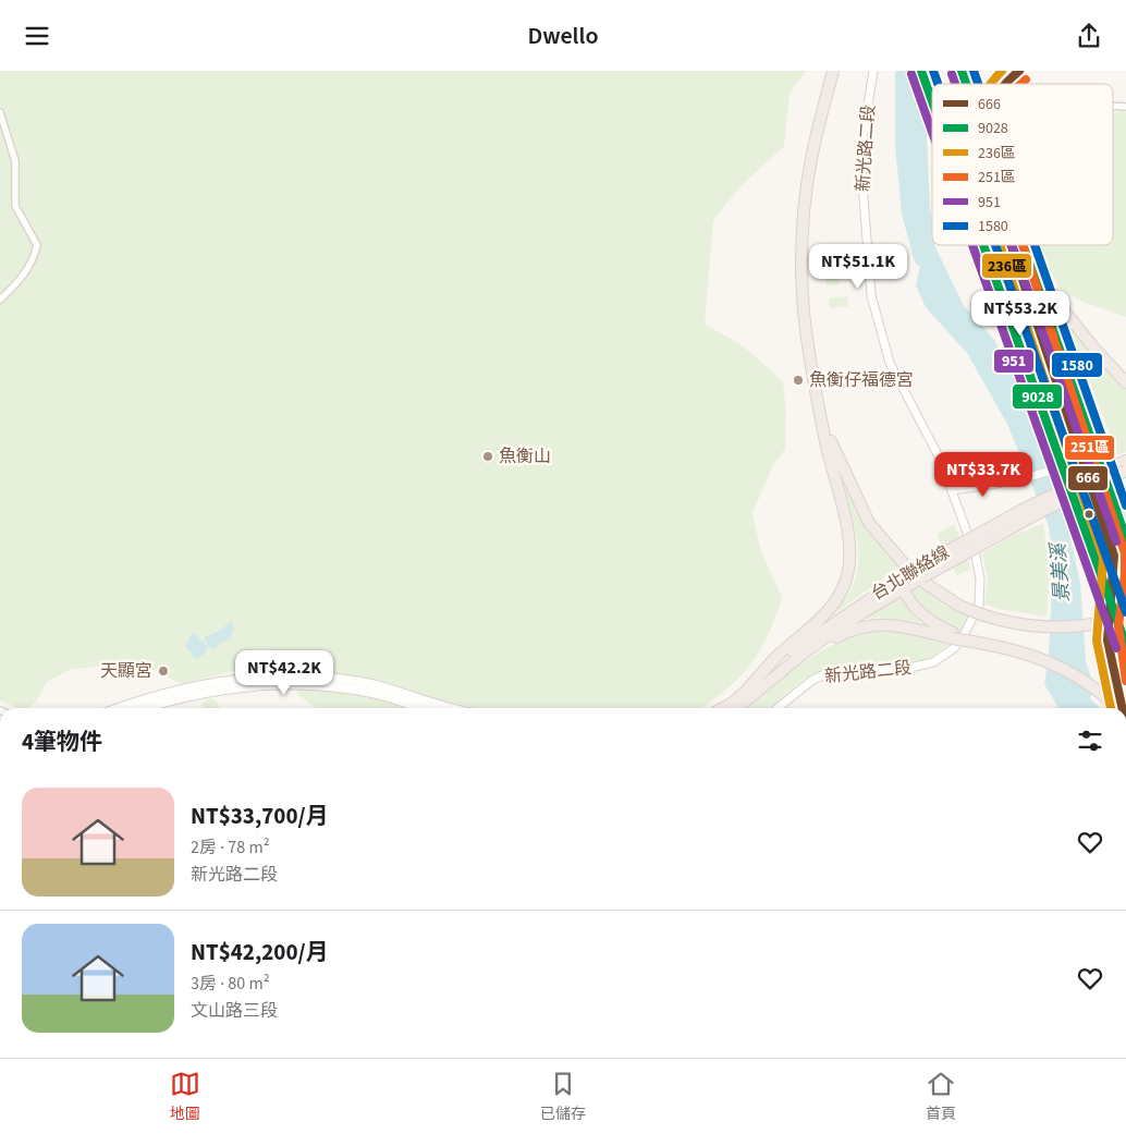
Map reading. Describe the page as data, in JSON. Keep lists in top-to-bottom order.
{
  "streets": {
    "highway": ["台北聯絡線"],
    "street": ["新光路二段"]
  },
  "water": ["景美溪"],
  "places": ["魚衡仔福德宮", "魚衡山", "天顯宮"],
  "lines": [
    "transit line 666",
    "transit line 9028",
    "transit line 236區",
    "transit line 1580",
    "transit line 951",
    "transit line 251區"
  ],
  "legend": [
    "666",
    "9028",
    "236區",
    "251區",
    "951",
    "1580"
  ],
  "page": {
    "header": "Dwello",
    "price": [
      "NT$51.1K",
      "NT$53.2K",
      "NT$33.7K",
      "NT$42.2K"
    ],
    "heading": "4筆物件",
    "list": [
      {
        "name": "NT$33,700/月",
        "note": "2房 · 78 m² · 新光路二段"
      },
      {
        "name": "NT$42,200/月",
        "note": "3房 · 80 m² · 文山路三段"
      }
    ],
    "tabs": ["地圖", "已儲存", "首頁"]
  }
}
